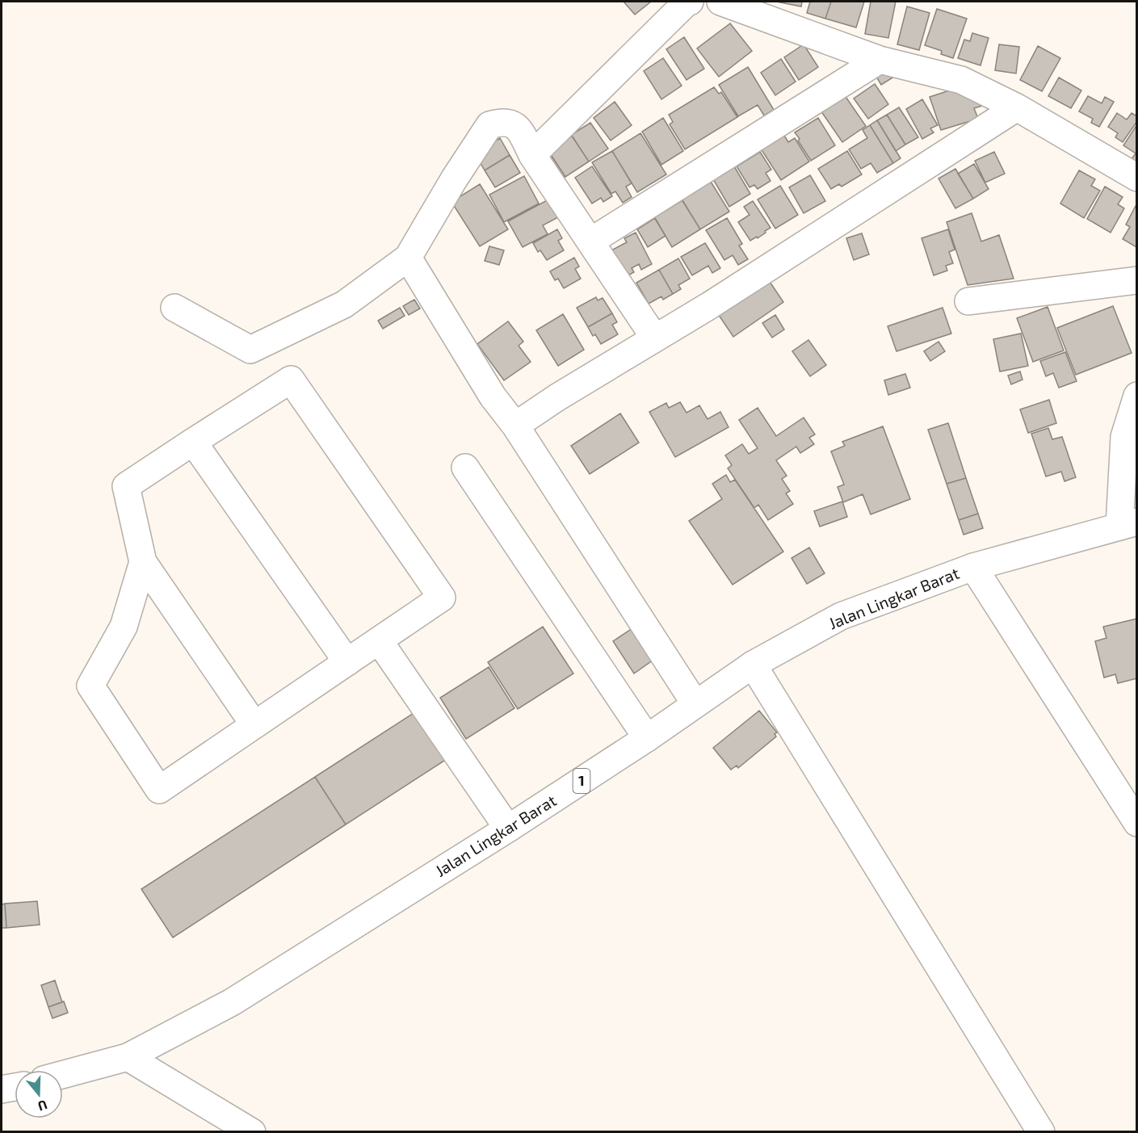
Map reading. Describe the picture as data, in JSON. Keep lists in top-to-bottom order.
{
  "streets": {
    "main road": ["Jalan Lingkar Barat", "1"]
  },
  "north": "bottom"
}
